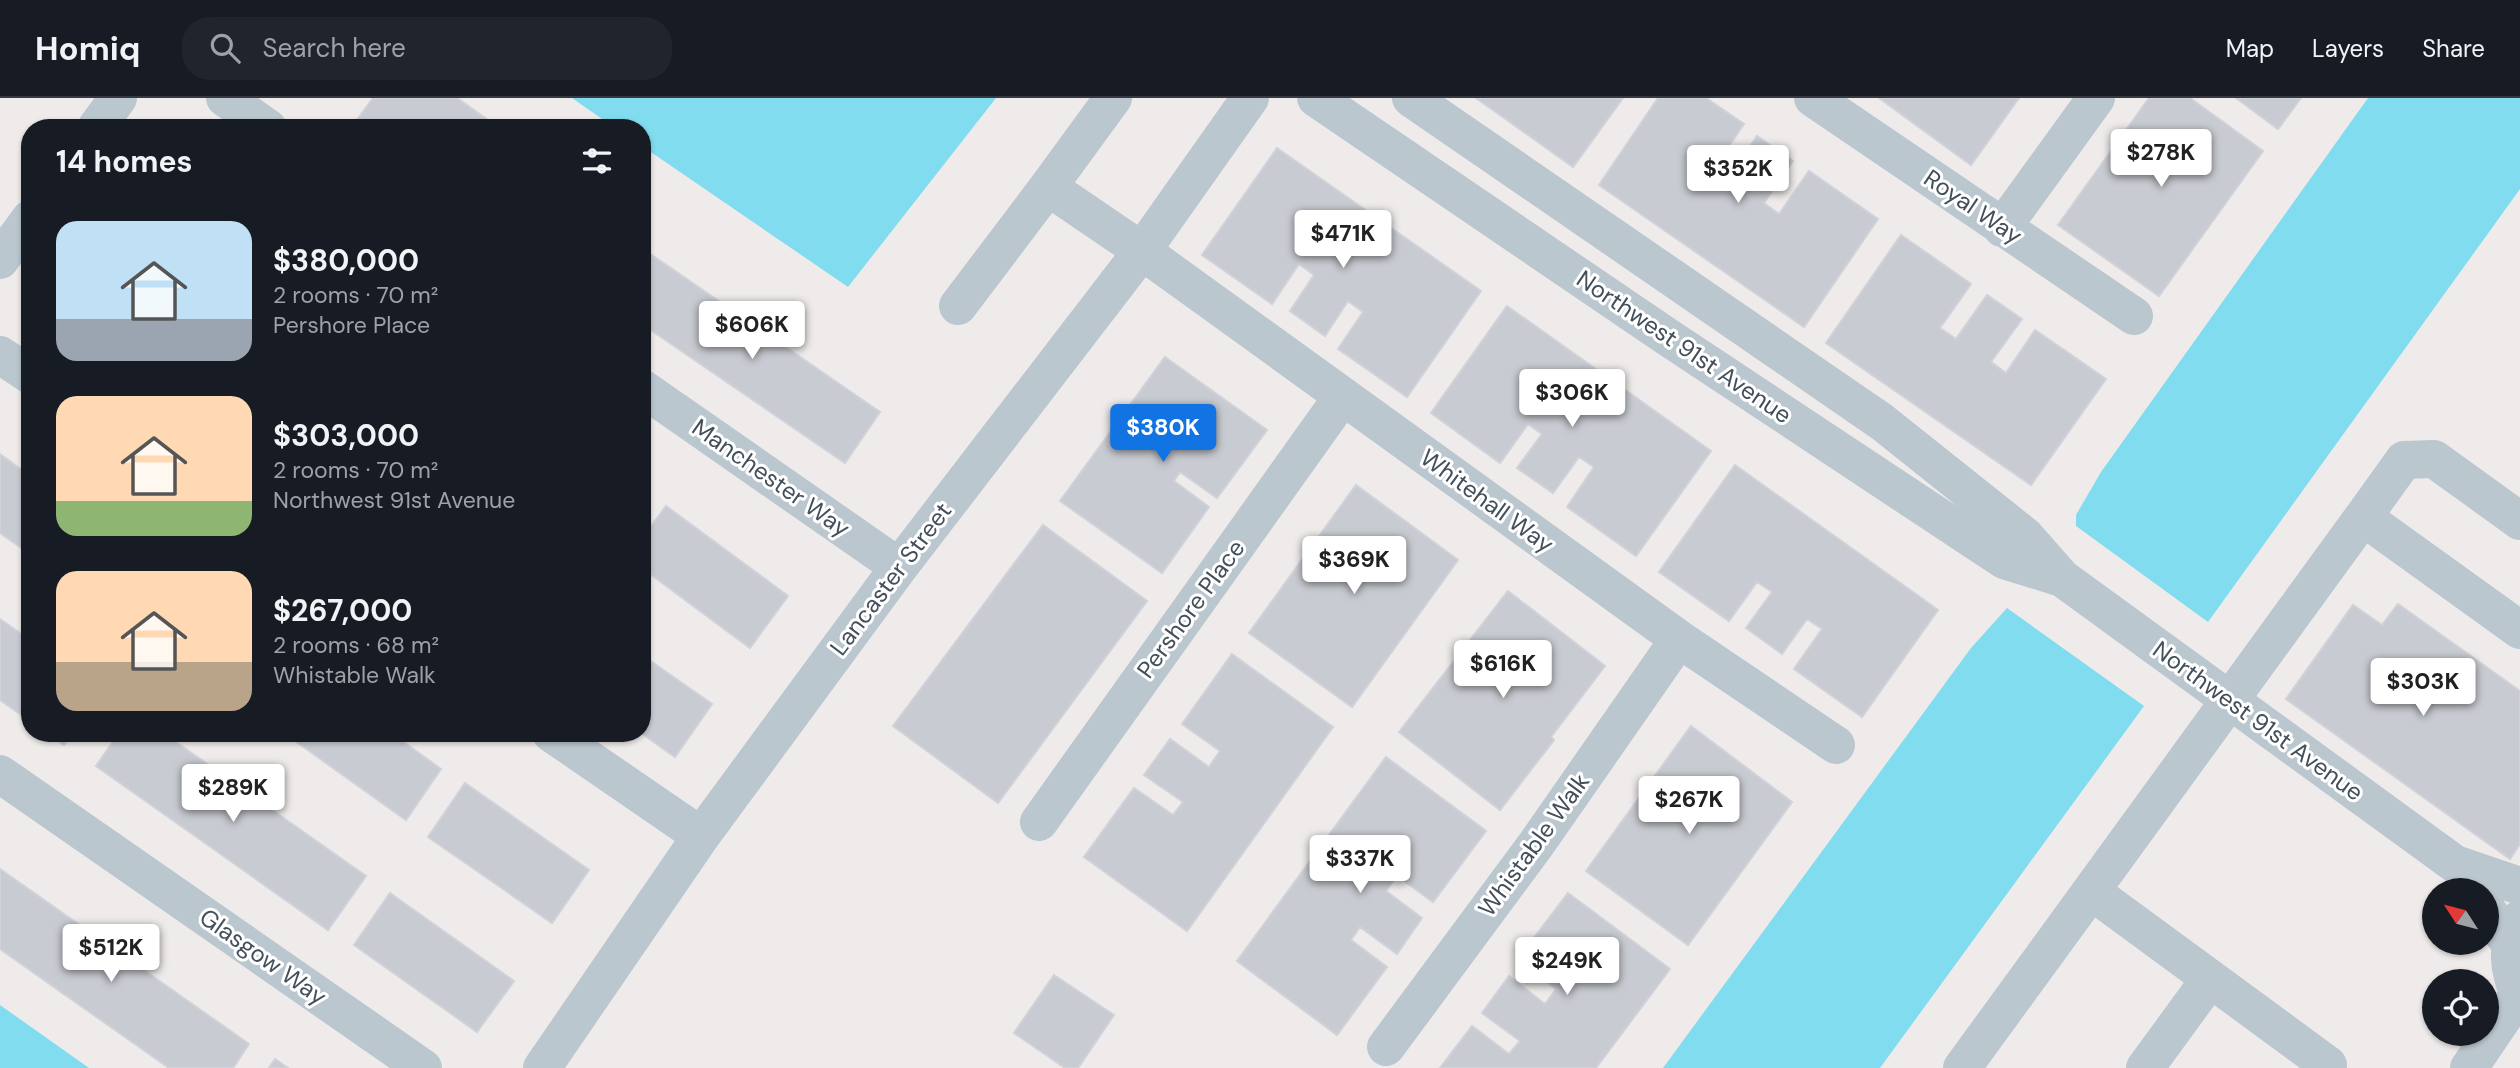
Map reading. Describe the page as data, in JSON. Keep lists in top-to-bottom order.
{
  "streets": {
    "street": [
      "Royal Way",
      "Northwest 91st Avenue",
      "Manchester Way",
      "Whitehall Way",
      "Lancaster Street",
      "Pershore Place",
      "Whistable Walk",
      "Glasgow Way"
    ]
  },
  "crossings": [
    ["Manchester Way", "Lancaster Street"],
    ["Whitehall Way", "Lancaster Street"],
    ["Whitehall Way", "Pershore Place"],
    ["Whitehall Way", "Whistable Walk"]
  ],
  "north": "top left",
  "page": {
    "header": "Homiq",
    "search": "Search here",
    "nav": ["Map", "Layers", "Share"],
    "heading": "14 homes",
    "price": [
      "$278K",
      "$352K",
      "$471K",
      "$606K",
      "$306K",
      "$380K",
      "$369K",
      "$616K",
      "$303K",
      "$289K",
      "$267K",
      "$337K",
      "$512K",
      "$249K"
    ],
    "list": [
      {
        "name": "$380,000",
        "note": "2 rooms · 70 m² · Pershore Place"
      },
      {
        "name": "$303,000",
        "note": "2 rooms · 70 m² · Northwest 91st Avenue"
      },
      {
        "name": "$267,000",
        "note": "2 rooms · 68 m² · Whistable Walk"
      }
    ]
  }
}
